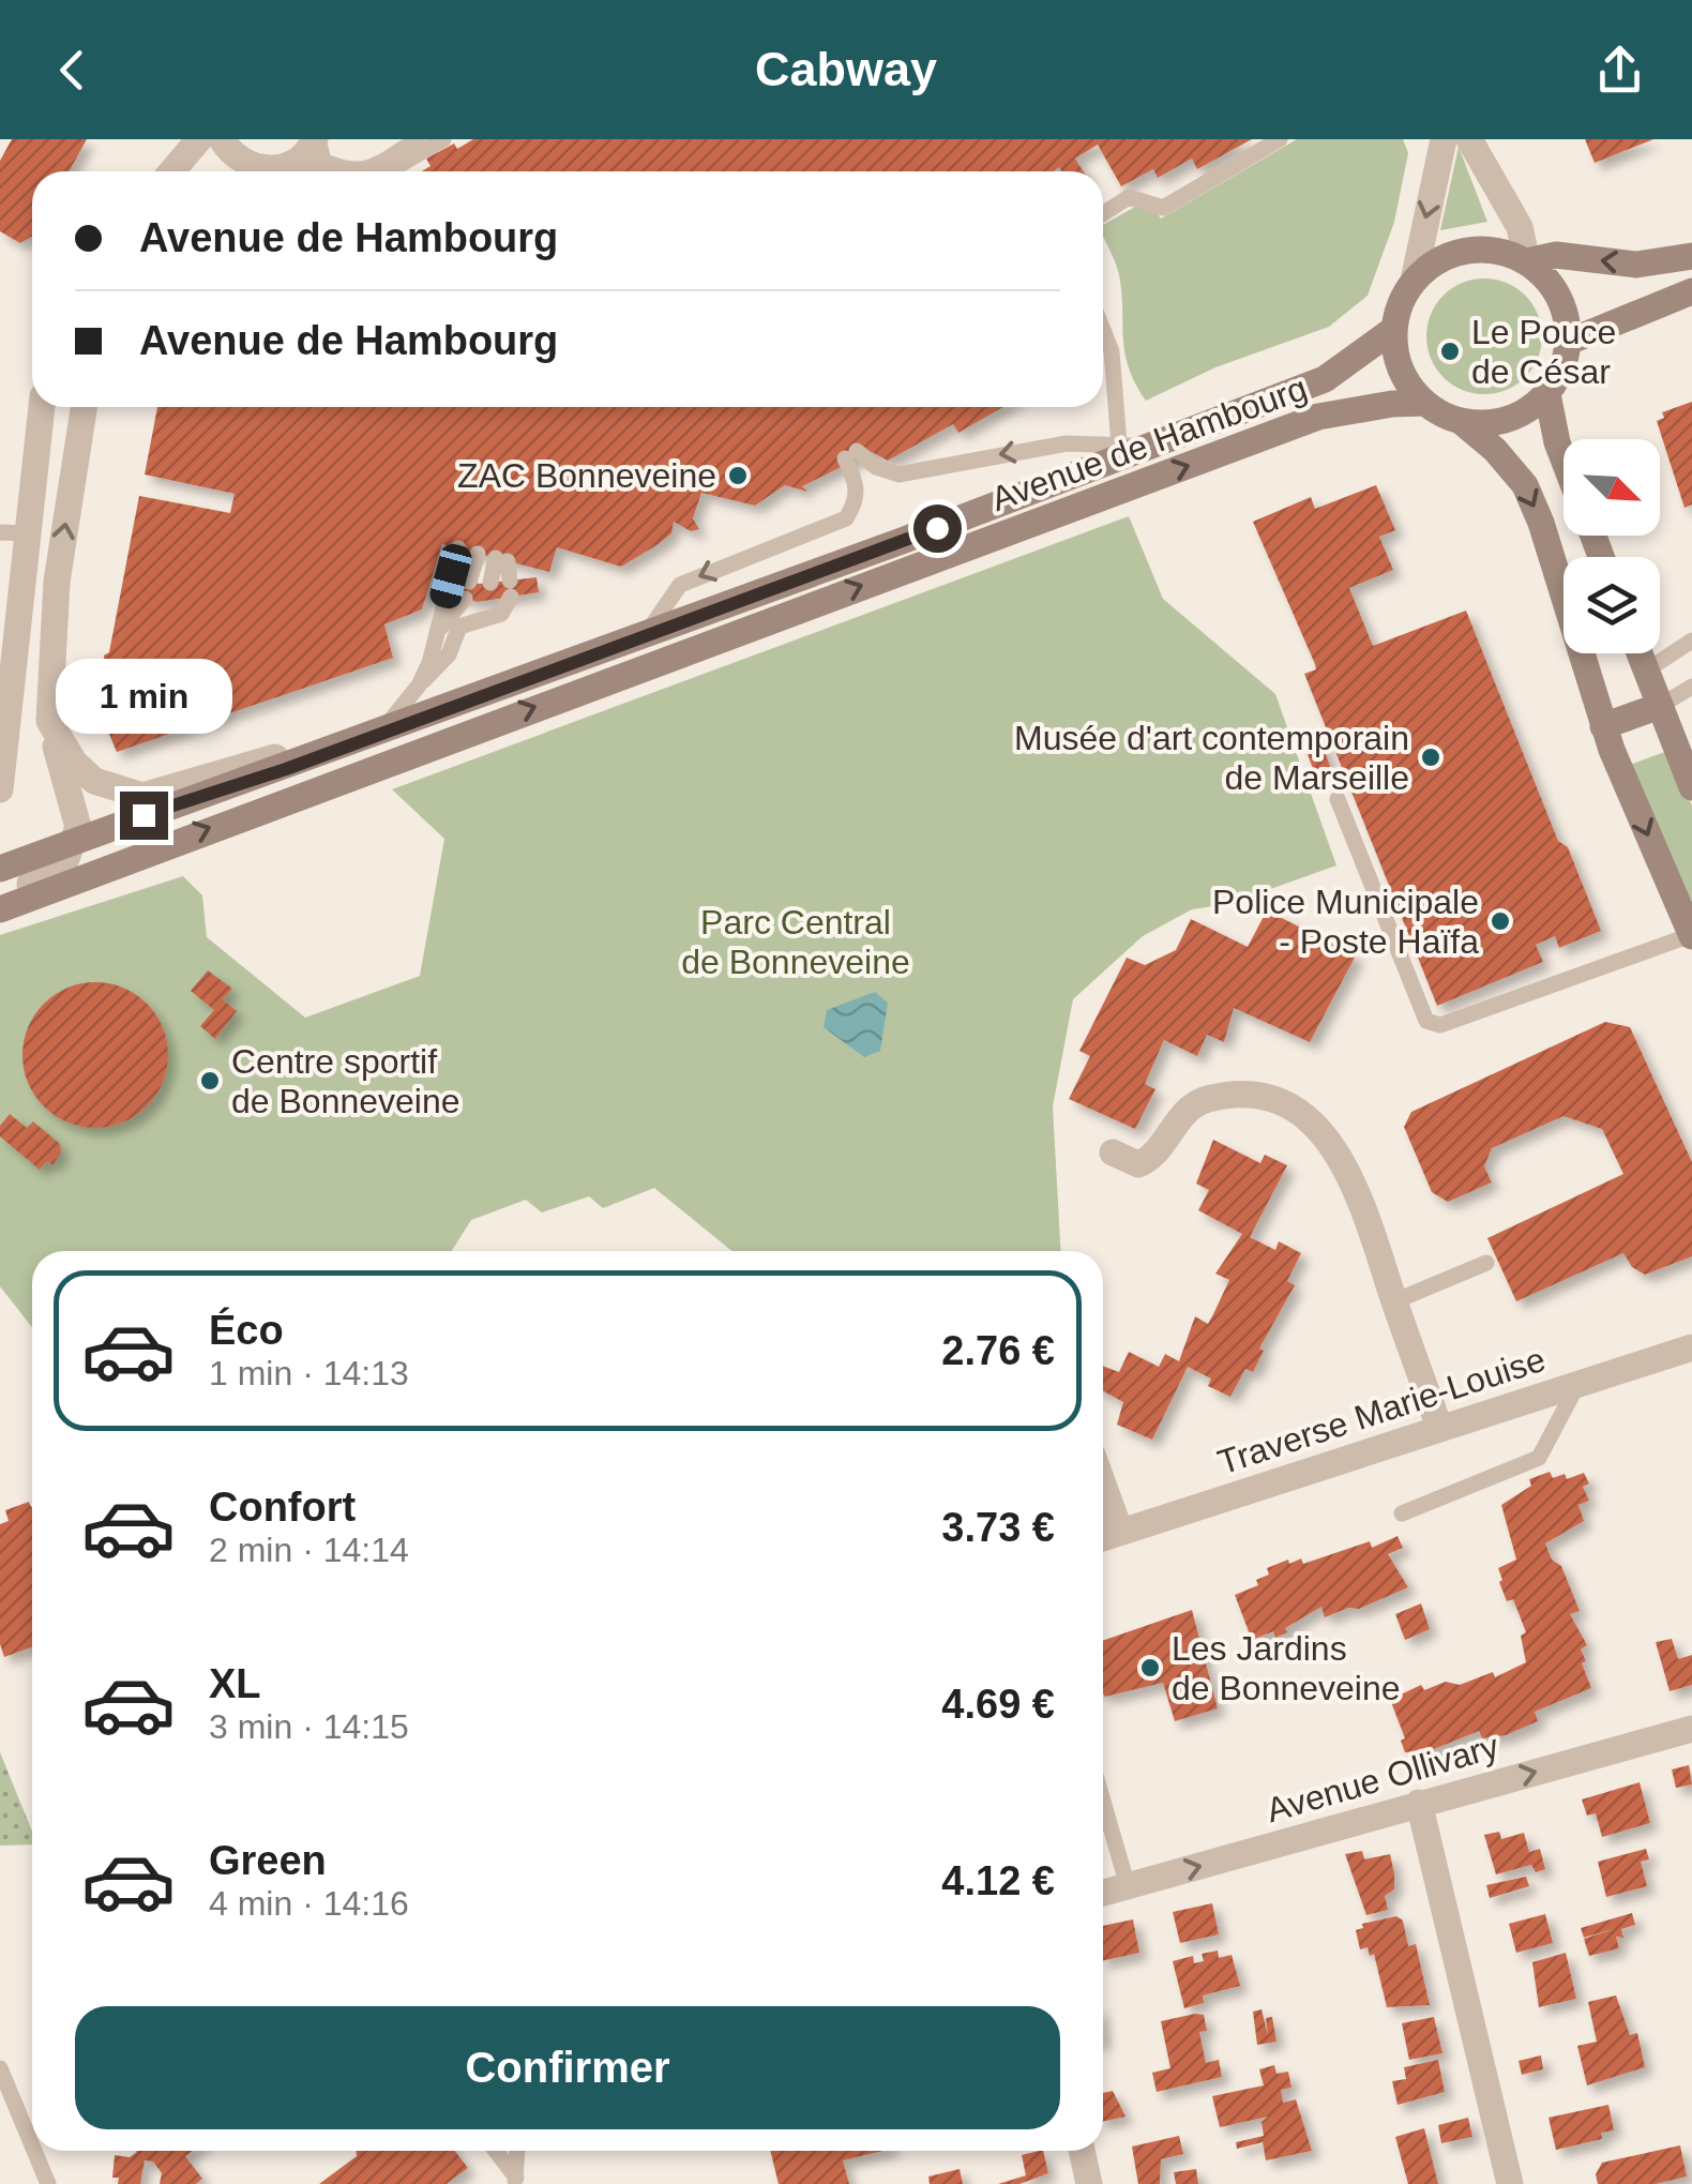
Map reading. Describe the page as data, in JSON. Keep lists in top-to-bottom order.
{
  "streets": {
    "street": ["Avenue de Hambourg", "Traverse Marie-Louise", "Avenue Ollivary"]
  },
  "one_way": ["Avenue Ollivary"],
  "parks": ["Parc Central de Bonneveine"],
  "places": [
    "Le Pouce de César",
    "ZAC Bonneveine",
    "Musée d'art contemporain de Marseille",
    "Police Municipale - Poste Haïfa",
    "Centre sportif de Bonneveine",
    "Les Jardins de Bonneveine"
  ],
  "north": "bottom right",
  "page": {
    "header": "Cabway",
    "banner": ["Avenue de Hambourg", "Avenue de Hambourg"],
    "bubble": "1 min",
    "list": [
      {
        "name": "Éco",
        "note": "1 min · 14:13",
        "value": "2.76 €"
      },
      {
        "name": "Confort",
        "note": "2 min · 14:14",
        "value": "3.73 €"
      },
      {
        "name": "XL",
        "note": "3 min · 14:15",
        "value": "4.69 €"
      },
      {
        "name": "Green",
        "note": "4 min · 14:16",
        "value": "4.12 €"
      }
    ],
    "buttons": "Confirmer"
  }
}
